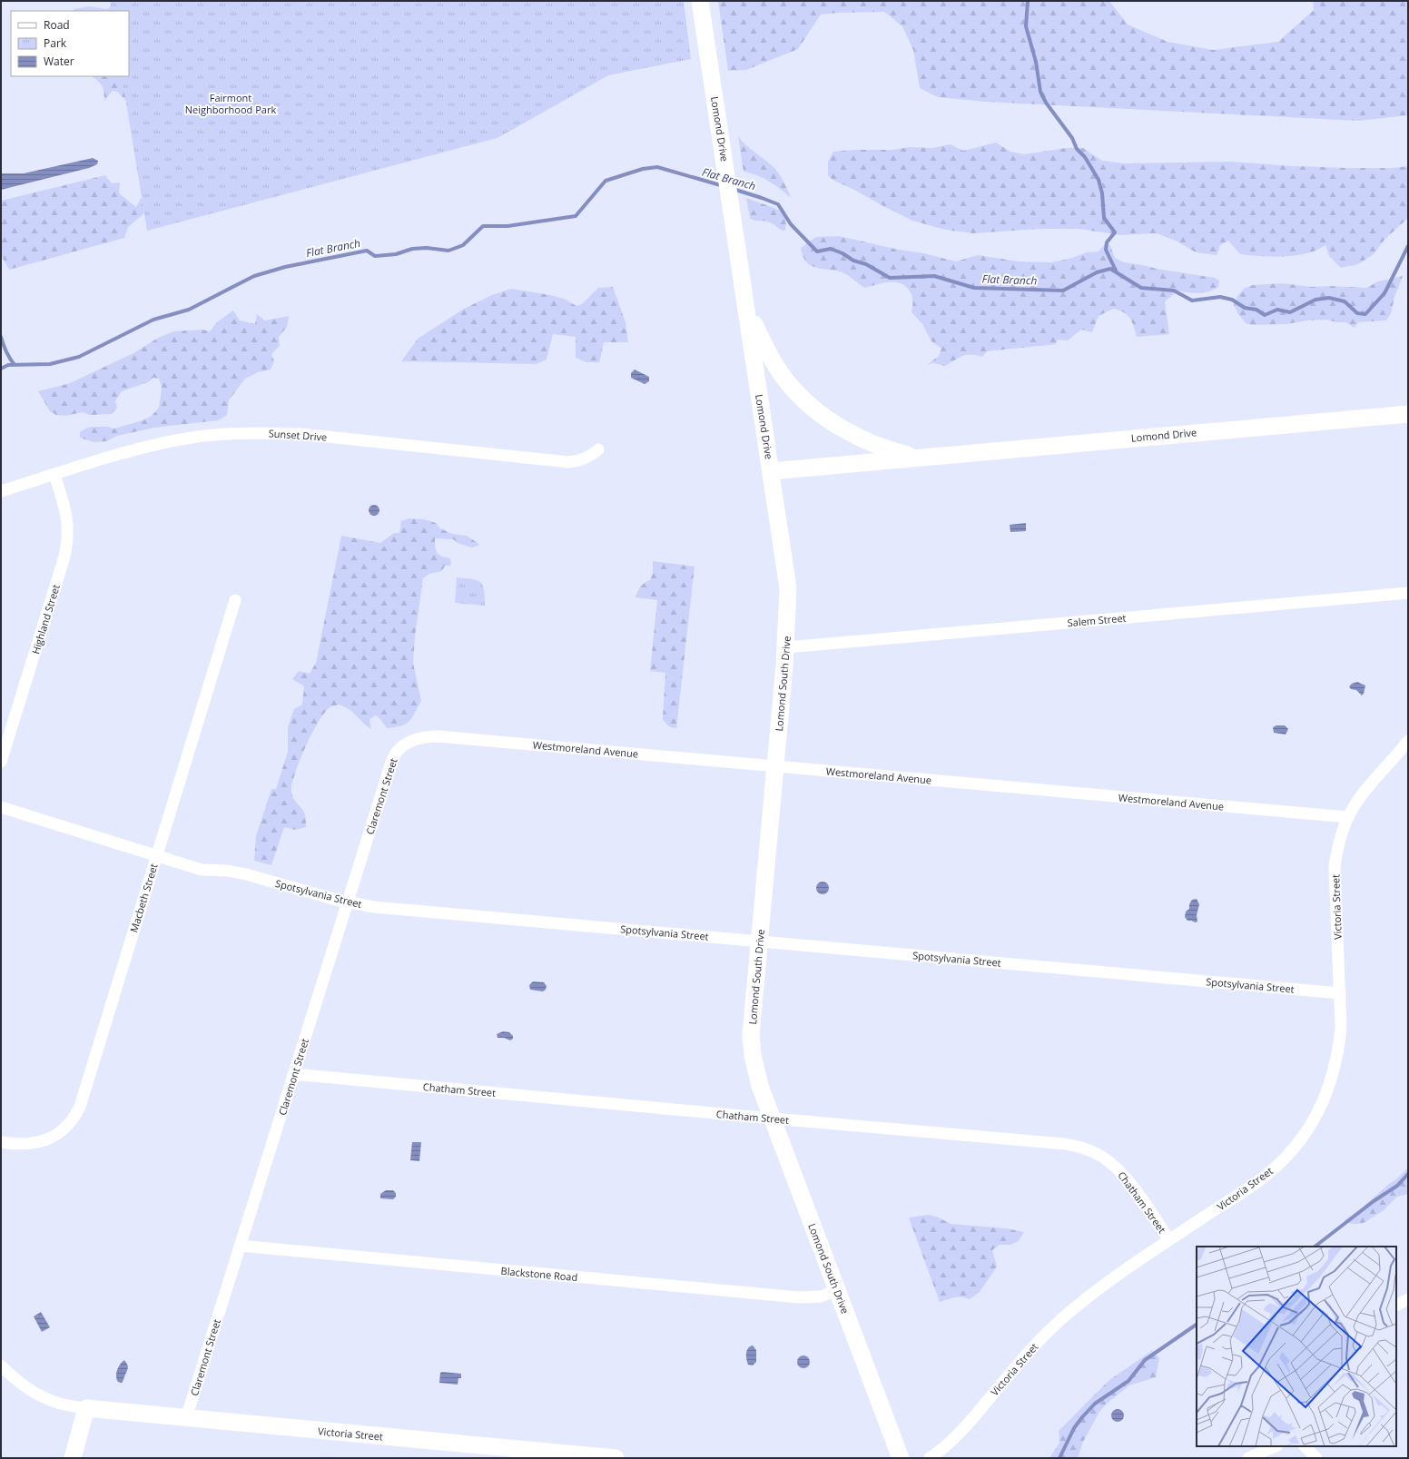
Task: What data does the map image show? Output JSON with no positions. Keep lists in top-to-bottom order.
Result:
{
  "streets": {
    "main road": ["Lomond Drive", "Lomond South Drive", "Victoria Street"],
    "street": [
      "Sunset Drive",
      "Highland Street",
      "Salem Street",
      "Westmoreland Avenue",
      "Claremont Street",
      "Spotsylvania Street",
      "Macbeth Street",
      "Chatham Street",
      "Blackstone Road"
    ]
  },
  "crossings": [
    ["Lomond Drive", "Lomond South Drive"],
    ["Sunset Drive", "Highland Street"],
    ["Salem Street", "Lomond South Drive"],
    ["Lomond South Drive", "Westmoreland Avenue"],
    ["Lomond South Drive", "Spotsylvania Street"],
    ["Lomond South Drive", "Chatham Street"],
    ["Lomond South Drive", "Blackstone Road"],
    ["Westmoreland Avenue", "Claremont Street"],
    ["Westmoreland Avenue", "Victoria Street"],
    ["Claremont Street", "Spotsylvania Street"],
    ["Claremont Street", "Victoria Street"],
    ["Claremont Street", "Chatham Street"],
    ["Claremont Street", "Blackstone Road"],
    ["Spotsylvania Street", "Macbeth Street"],
    ["Spotsylvania Street", "Victoria Street"],
    ["Victoria Street", "Chatham Street"]
  ],
  "water": ["Flat Branch"],
  "parks": ["Fairmont Neighborhood Park"],
  "legend": ["Road", "Park", "Water"]
}
